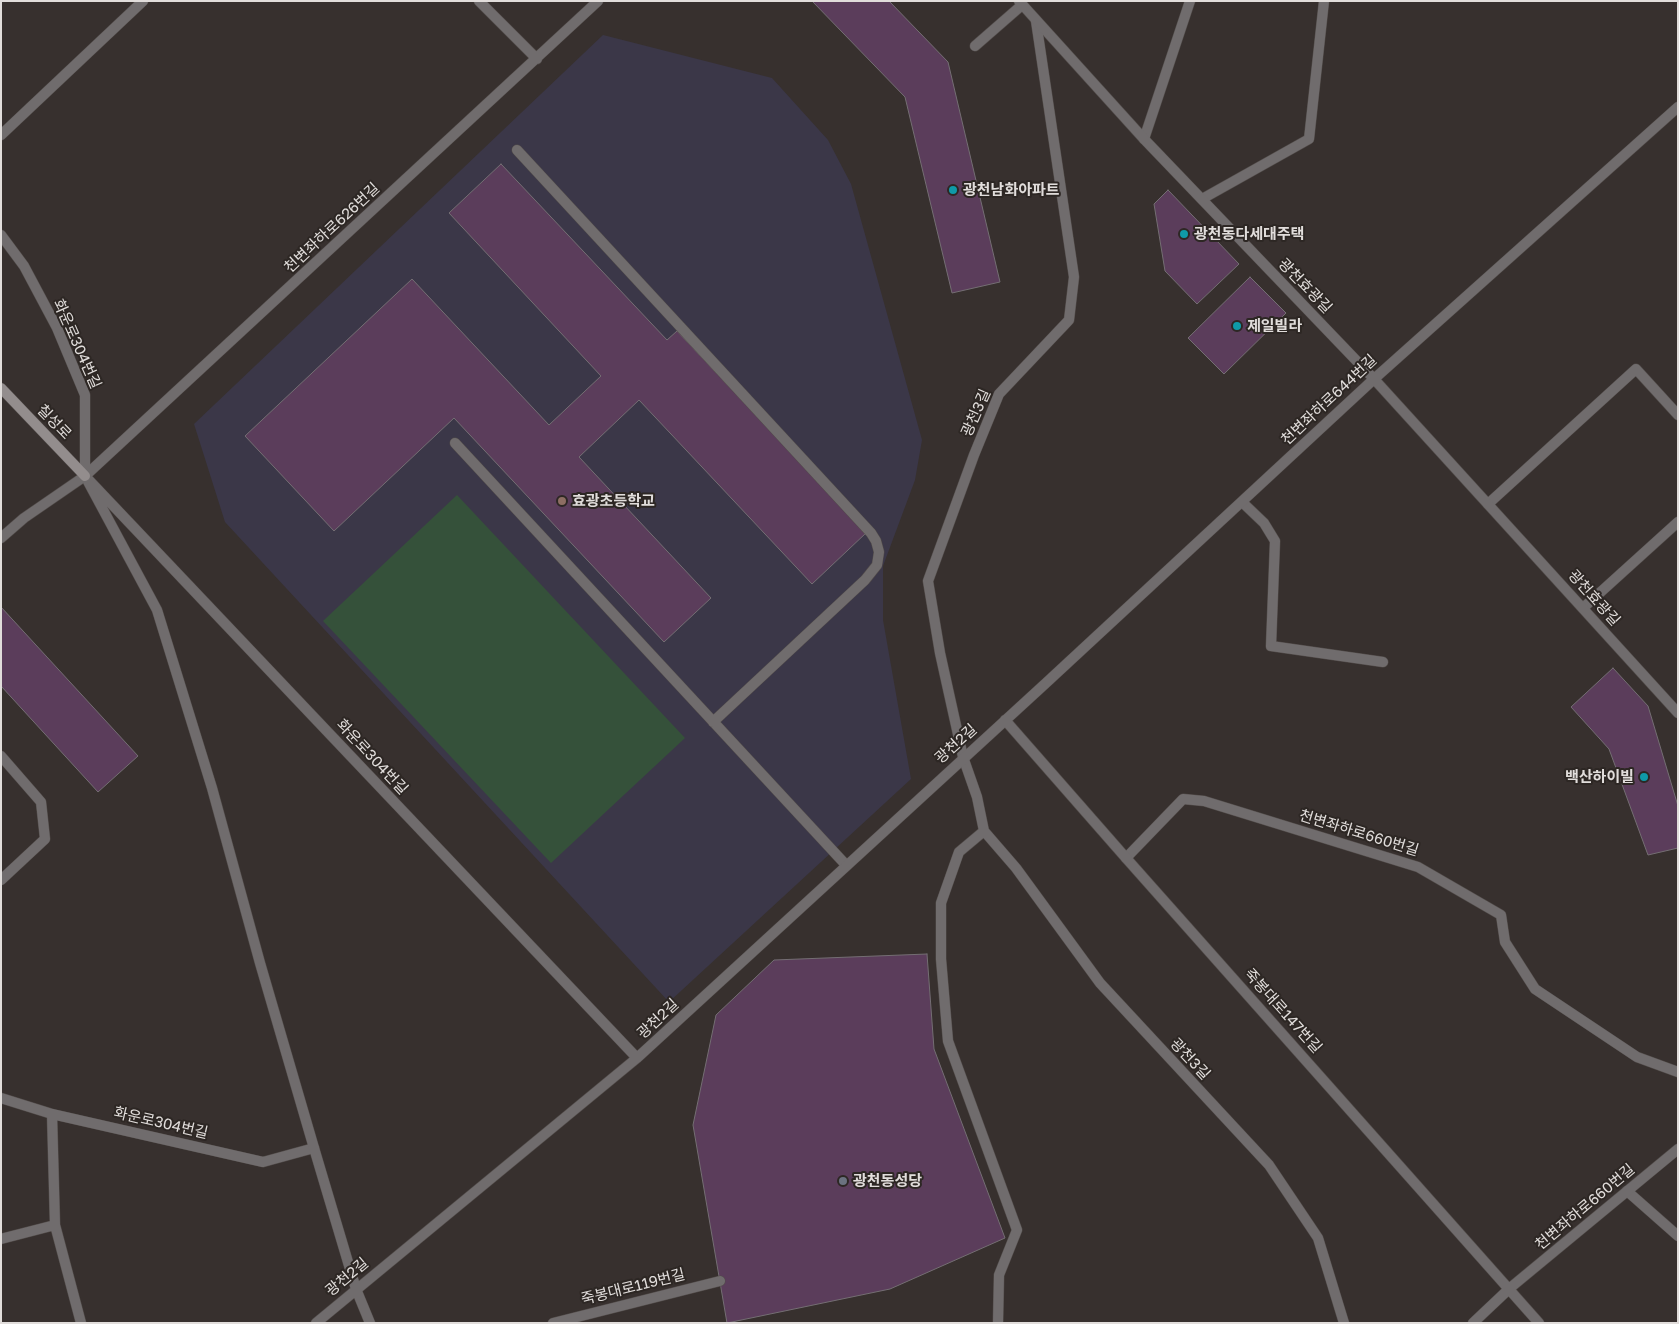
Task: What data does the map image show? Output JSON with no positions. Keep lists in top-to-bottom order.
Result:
{
  "streets": {
    "street": [
      "천변좌하로626번길",
      "광천효광길",
      "화운로304번길",
      "천변좌하로644번길",
      "광천3길",
      "칠성로",
      "광천2길",
      "천변좌하로660번길",
      "죽봉대로147번길",
      "죽봉대로119번길"
    ]
  },
  "crossings": [
    ["천변좌하로626번길", "화운로304번길"],
    ["천변좌하로626번길", "칠성로"],
    ["광천효광길", "천변좌하로644번길"],
    ["광천효광길", "광천3길"],
    ["화운로304번길", "칠성로"],
    ["화운로304번길", "광천2길"],
    ["천변좌하로644번길", "광천2길"],
    ["천변좌하로644번길", "죽봉대로147번길"],
    ["광천3길", "광천2길"],
    ["광천2길", "죽봉대로147번길"],
    ["천변좌하로660번길", "죽봉대로147번길"]
  ],
  "places": [
    "광천남화아파트",
    "광천동다세대주택",
    "제일빌라",
    "효광초등학교",
    "백산하이빌",
    "광천동성당"
  ]
}
